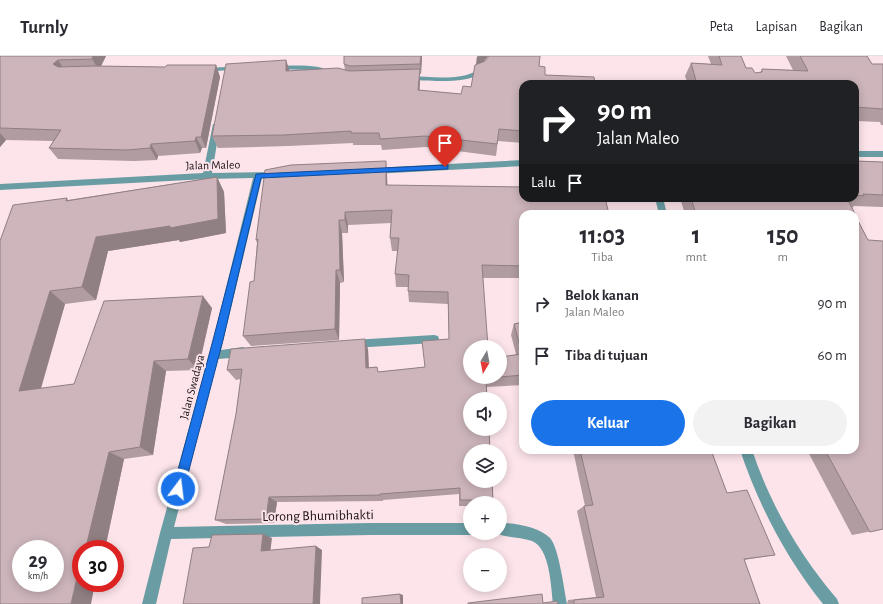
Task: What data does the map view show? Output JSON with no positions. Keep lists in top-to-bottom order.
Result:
{
  "streets": {
    "street": ["Jalan Maleo", "Jalan Swadaya", "Lorong Bhumibhakti"]
  },
  "crossings": [
    ["Jalan Maleo", "Jalan Swadaya"],
    ["Jalan Swadaya", "Lorong Bhumibhakti"]
  ],
  "north": "bottom",
  "page": {
    "header": "Turnly",
    "nav": ["Peta", "Lapisan", "Bagikan"],
    "turn": ["90 m", "Jalan Maleo"],
    "then": "Lalu",
    "eta": [
      "11:03",
      "Tiba",
      "1",
      "mnt",
      "150",
      "m"
    ],
    "list": [
      {
        "name": "Belok kanan",
        "note": "Jalan Maleo",
        "value": "90 m"
      },
      {
        "name": "Tiba di tujuan",
        "value": "60 m"
      }
    ],
    "map_buttons": ["+", "−"],
    "buttons": ["Keluar", "Bagikan"],
    "speed": "29 km/h",
    "limit": "30"
  }
}
